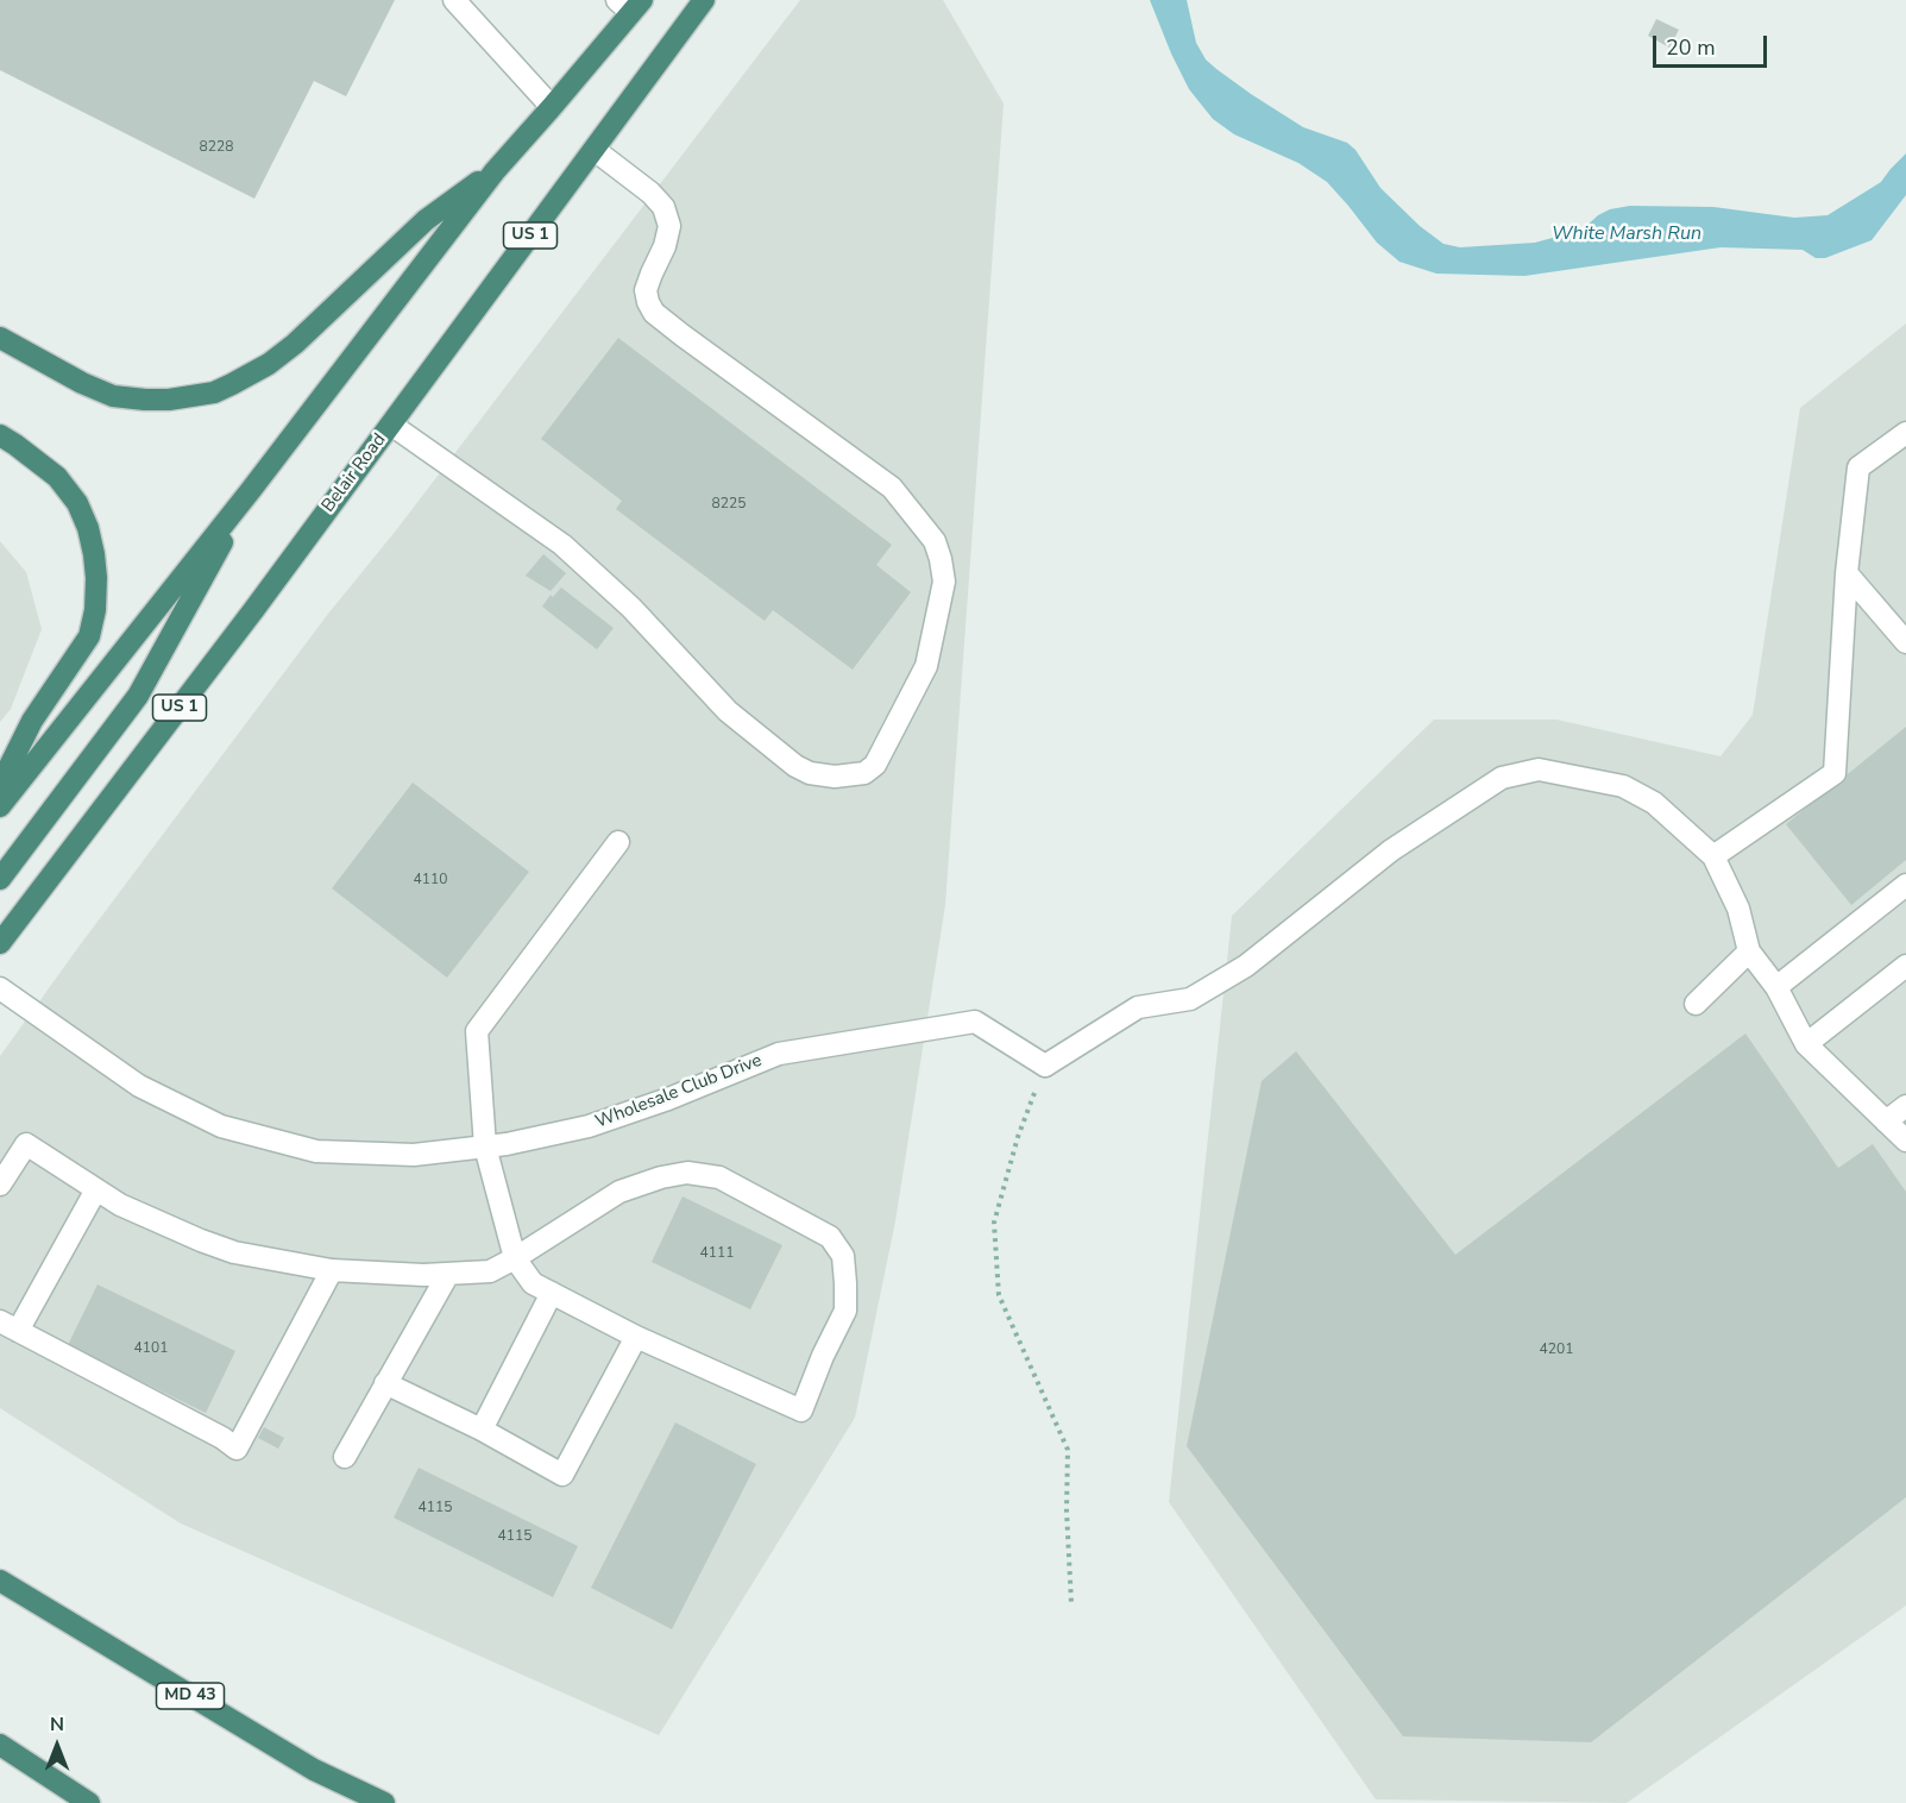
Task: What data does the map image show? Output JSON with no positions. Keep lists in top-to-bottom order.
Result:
{
  "streets": {
    "highway": ["US 1", "Belair Road", "MD 43"],
    "street": ["Wholesale Club Drive"]
  },
  "water": ["White Marsh Run"],
  "house_numbers": [
    "8228",
    "8225",
    "4110",
    "4111",
    "4101",
    "4201",
    "4115",
    "4115"
  ],
  "scale_bar": "20 m",
  "north": "top"
}
